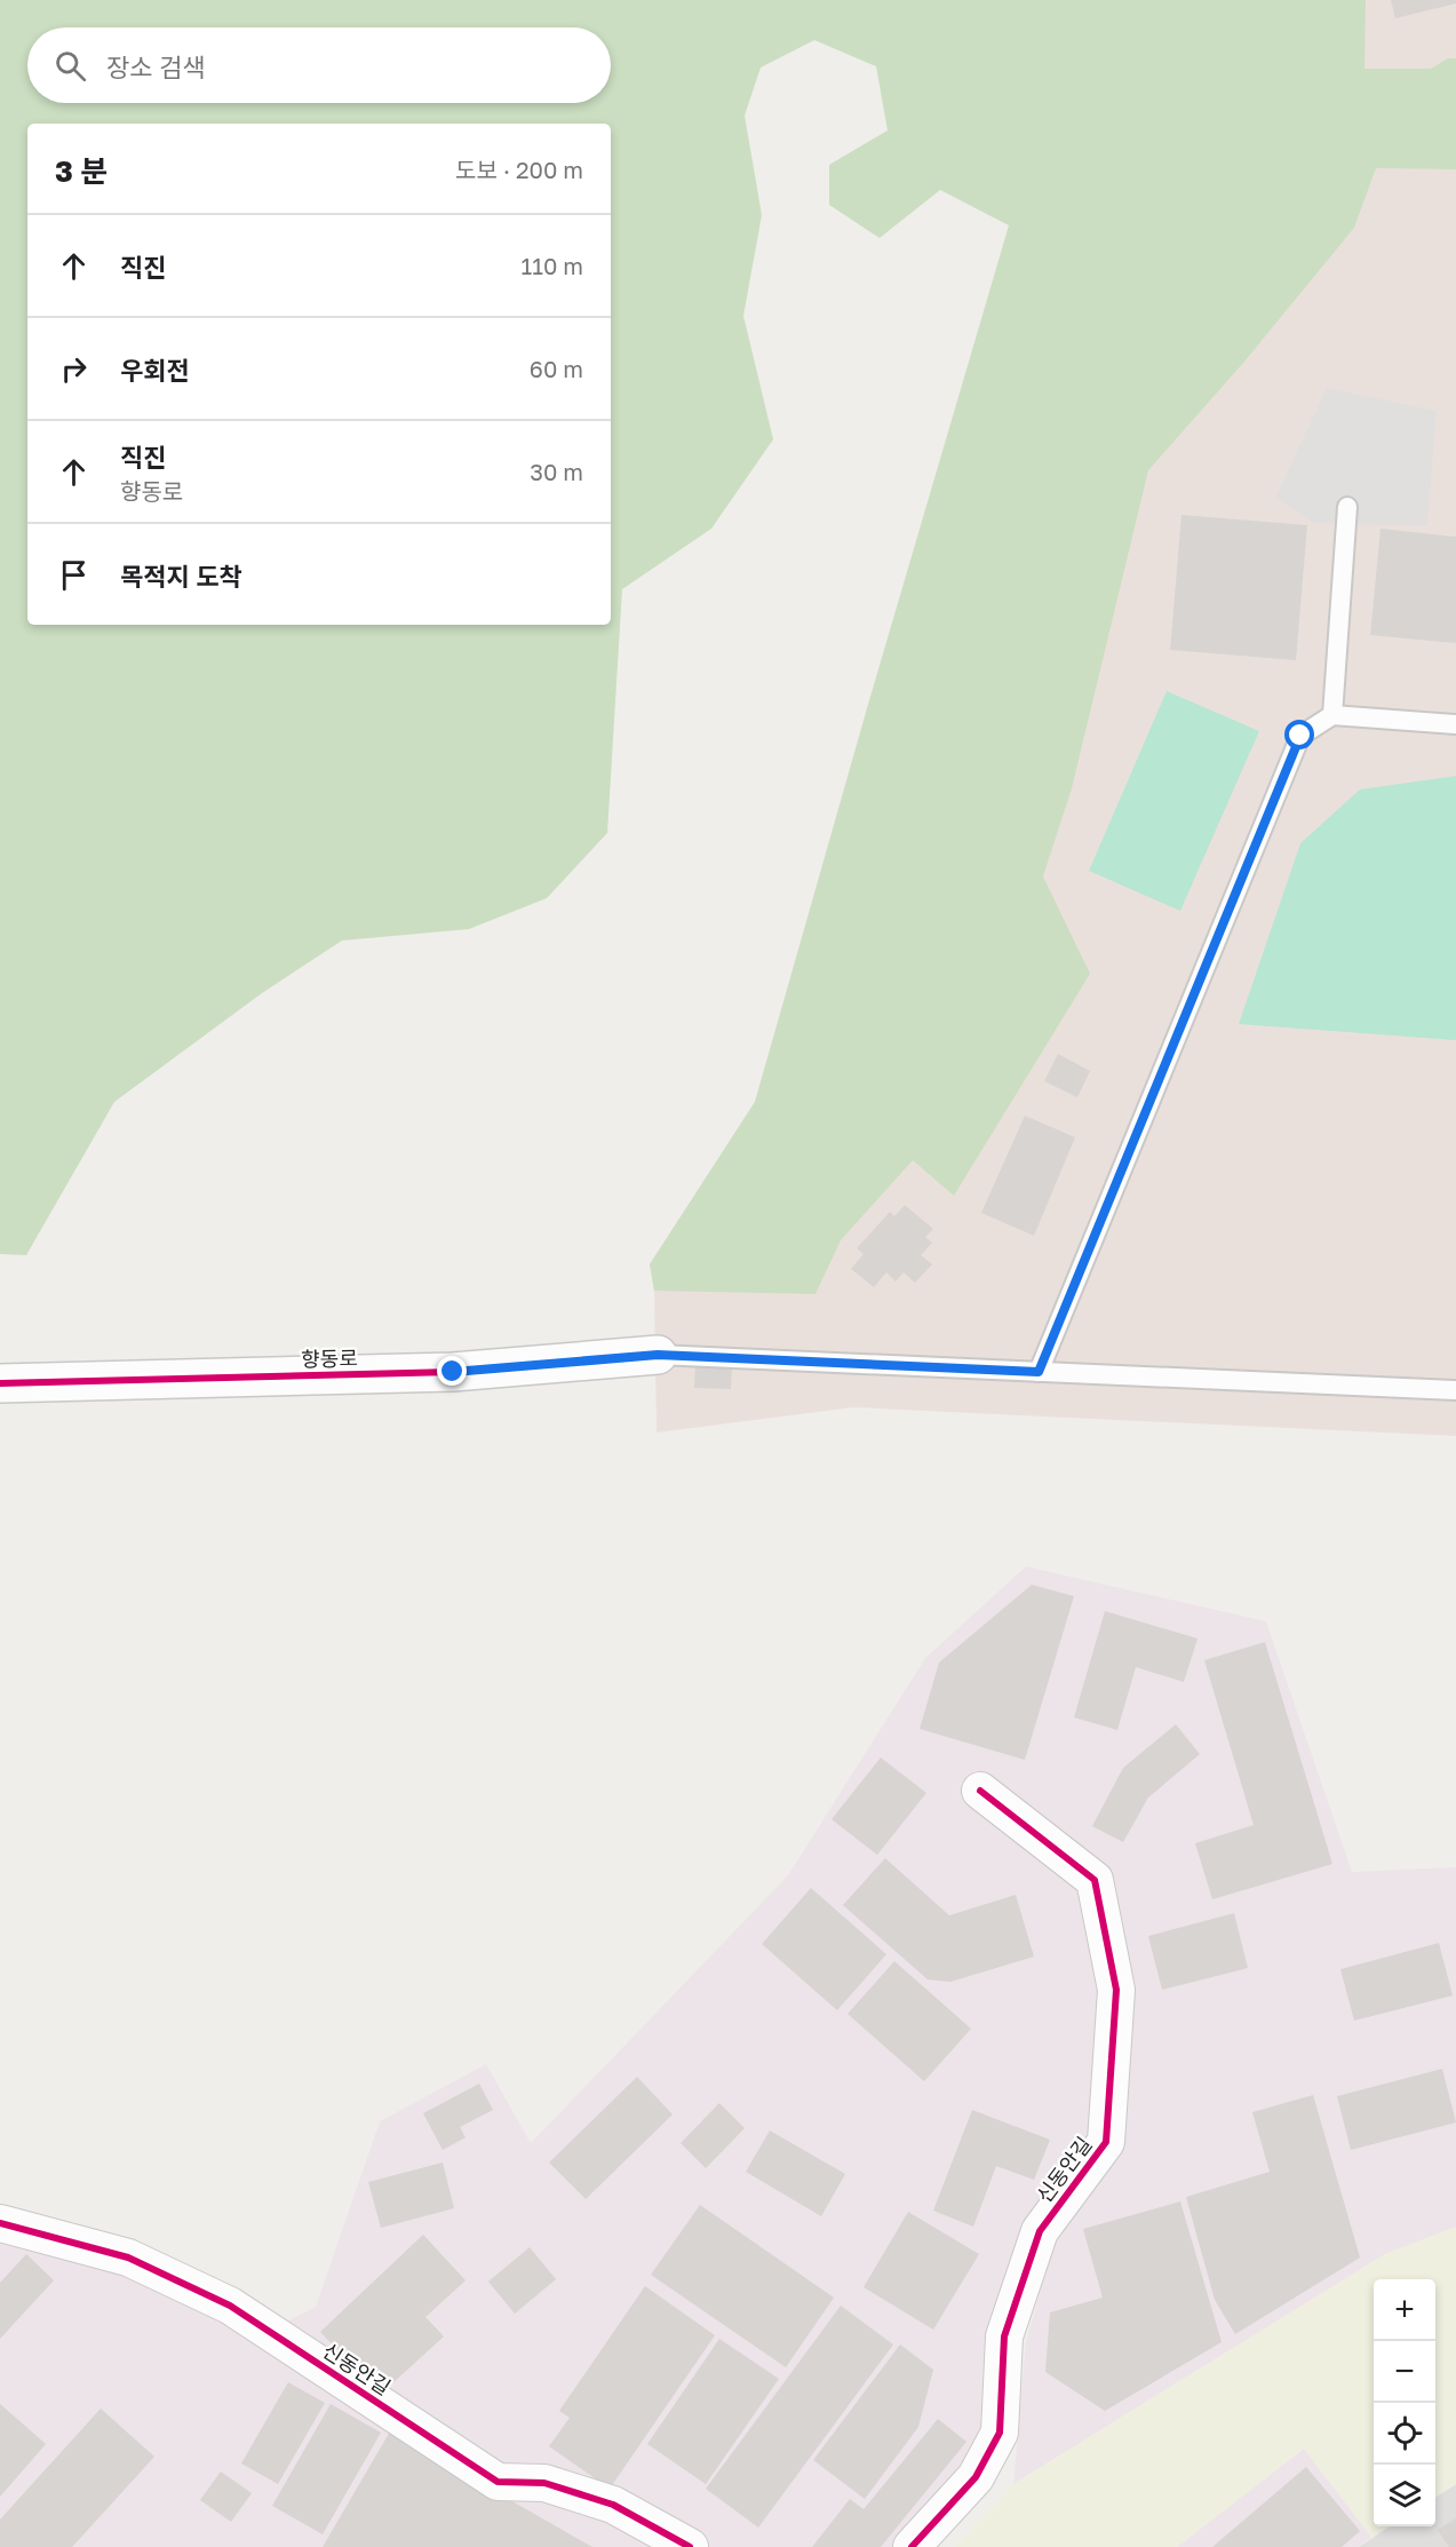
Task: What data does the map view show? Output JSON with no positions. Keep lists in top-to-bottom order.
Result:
{
  "streets": {
    "street": ["향동로", "신동안길"]
  },
  "page": {
    "search": "장소 검색",
    "heading": ["3 분", "도보 · 200 m"],
    "list": [
      ["직진", "110 m"],
      ["우회전", "60 m"],
      ["직진", "향동로", "30 m"],
      "목적지 도착"
    ],
    "map_buttons": ["+", "−"]
  }
}
